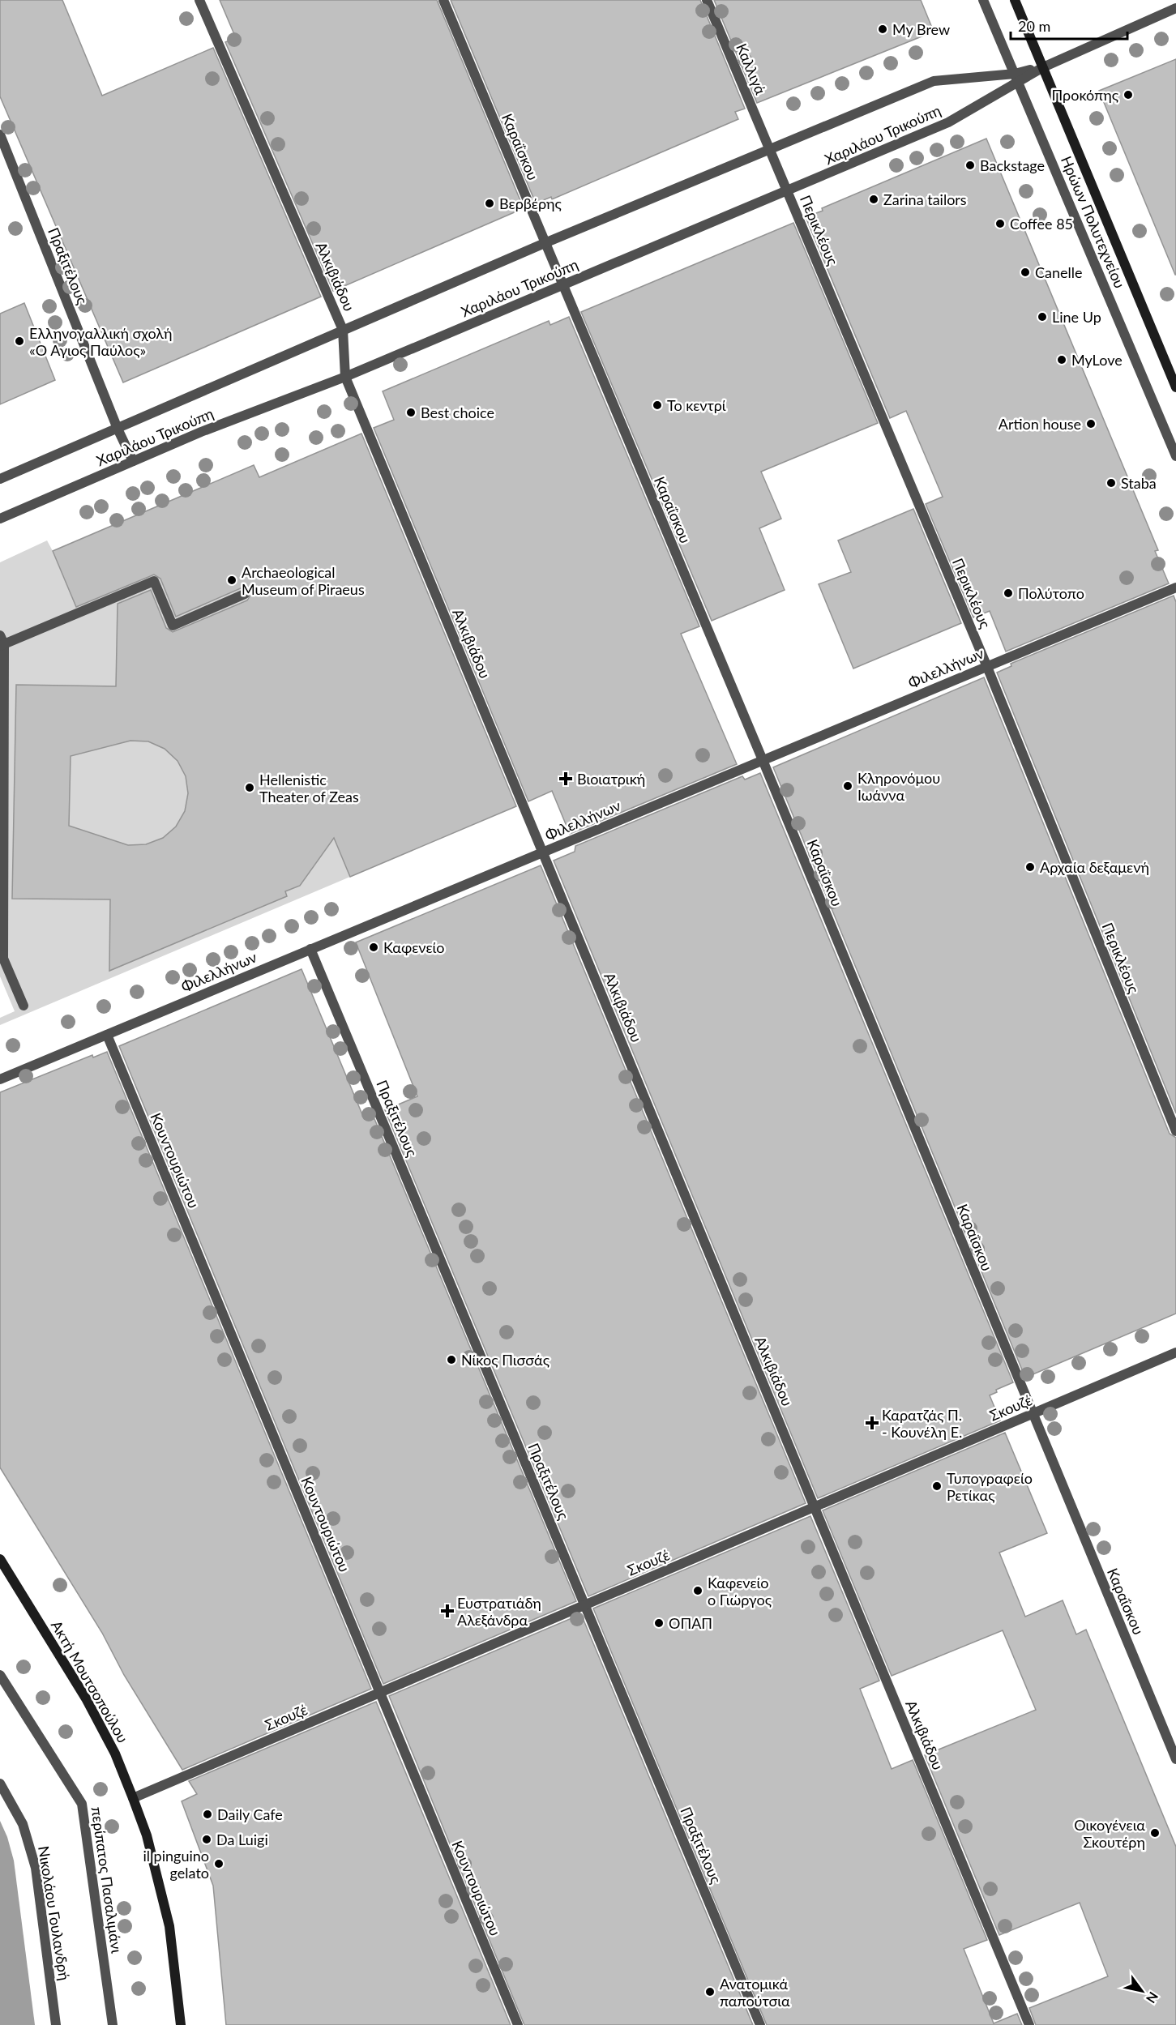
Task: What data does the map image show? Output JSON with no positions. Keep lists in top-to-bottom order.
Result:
{
  "streets": {
    "main road": ["Ηρώων Πολυτεχνείου", "Ακτή Μουτσοπούλου"],
    "street": [
      "Καλλιγά",
      "Χαριλάου Τρικούπη",
      "Καραΐσκου",
      "Περικλέους",
      "Πραξιτέλους",
      "Αλκιβιάδου",
      "Φιλελλήνων",
      "Κουντουριώτου",
      "Σκουζέ",
      "περίπατος Πασαλιμάνι",
      "Νικολάου Γουλανδρή"
    ]
  },
  "crossings": [
    ["Καλλιγά", "Χαριλάου Τρικούπη"],
    ["Καλλιγά", "Περικλέους"],
    ["Χαριλάου Τρικούπη", "Καραΐσκου"],
    ["Χαριλάου Τρικούπη", "Ηρώων Πολυτεχνείου"],
    ["Χαριλάου Τρικούπη", "Περικλέους"],
    ["Χαριλάου Τρικούπη", "Πραξιτέλους"],
    ["Χαριλάου Τρικούπη", "Αλκιβιάδου"],
    ["Καραΐσκου", "Φιλελλήνων"],
    ["Καραΐσκου", "Σκουζέ"],
    ["Περικλέους", "Φιλελλήνων"],
    ["Πραξιτέλους", "Φιλελλήνων"],
    ["Πραξιτέλους", "Σκουζέ"],
    ["Αλκιβιάδου", "Φιλελλήνων"],
    ["Αλκιβιάδου", "Σκουζέ"],
    ["Φιλελλήνων", "Κουντουριώτου"],
    ["Κουντουριώτου", "Σκουζέ"],
    ["Σκουζέ", "Ακτή Μουτσοπούλου"]
  ],
  "places": {
    "other": [
      "My Brew",
      "Προκόπης",
      "Backstage",
      "Zarina tailors",
      "Βερβέρης",
      "Coffee 85",
      "Canelle",
      "Line Up",
      "Ελληνογαλλική σχολή «Ο Άγιος Παύλος»",
      "MyLove",
      "Το κεντρί",
      "Best choice",
      "Artion house",
      "Staba",
      "Archaeological Museum of Piraeus",
      "Πολύτοπο",
      "Κληρονόμου Ιωάννα",
      "Hellenistic Theater of Zeas",
      "Αρχαία δεξαμενή",
      "Καφενείο",
      "Νίκος Πισσάς",
      "Τυπογραφείο Ρετίκας",
      "Καφενείο ο Γιώργος",
      "ΟΠΑΠ",
      "Daily Cafe",
      "Οικογένεια Σκουτέρη",
      "Da Luigi",
      "il pinguino gelato",
      "Ανατομικά παπούτσια"
    ],
    "health": ["Βιοιατρική", "Καρατζάς Π. - Κουνέλη Ε.", "Ευστρατιάδη Αλεξάνδρα"]
  },
  "scale_bar": "20 m",
  "north": "bottom right"
}
